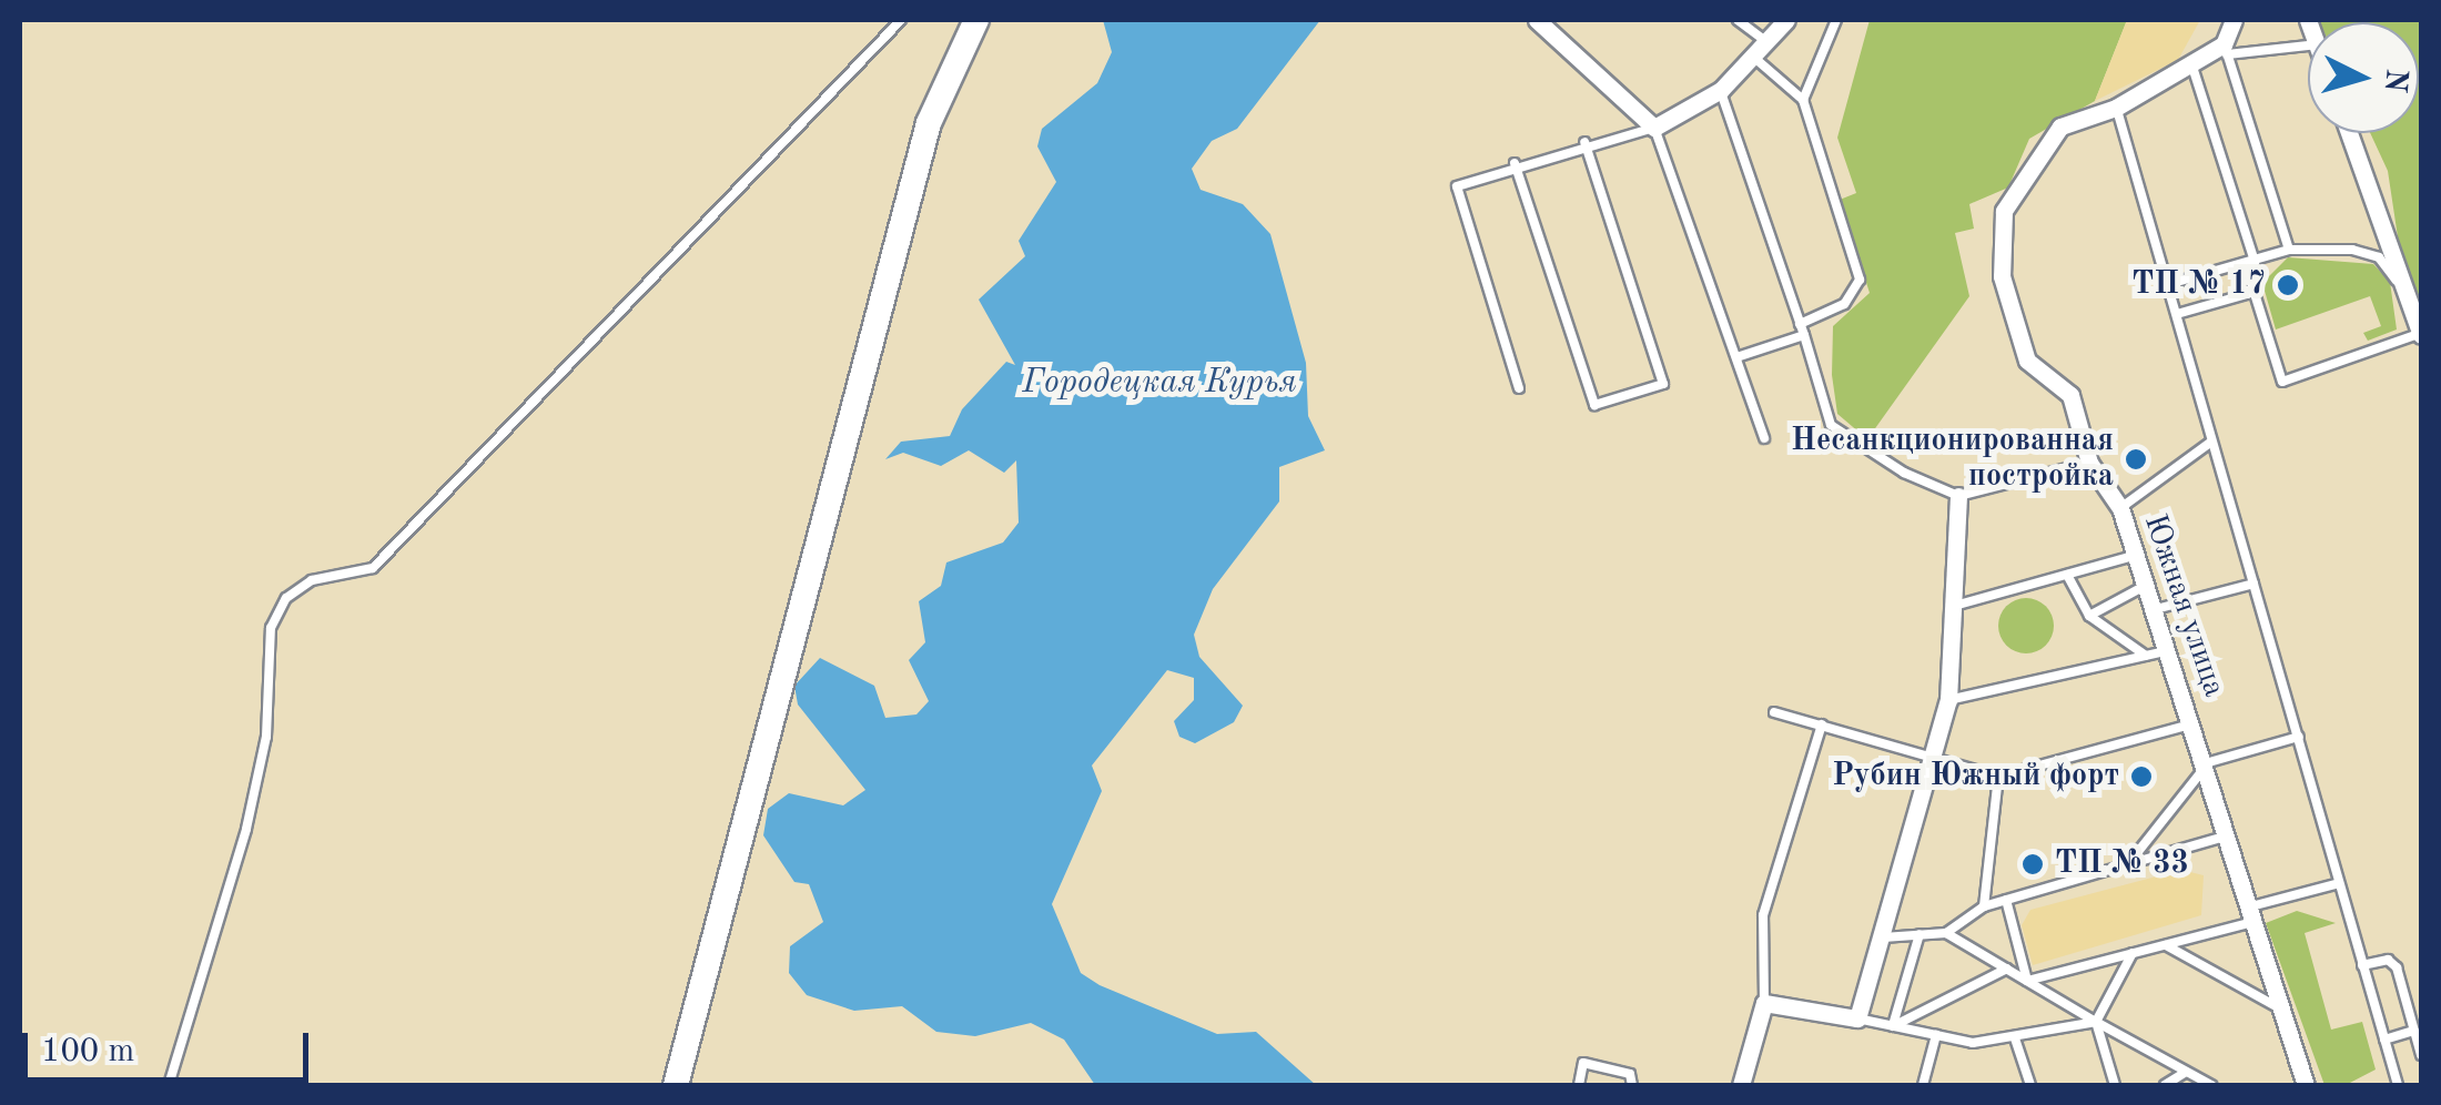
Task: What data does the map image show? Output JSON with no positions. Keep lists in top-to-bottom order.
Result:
{
  "streets": {
    "street": ["Южная улица"]
  },
  "water": ["Городецкая Курья"],
  "places": [
    "ТП № 17",
    "Несанкционированная постройка",
    "Рубин Южный форт",
    "ТП № 33"
  ],
  "scale_bar": "100 m",
  "north": "right"
}
